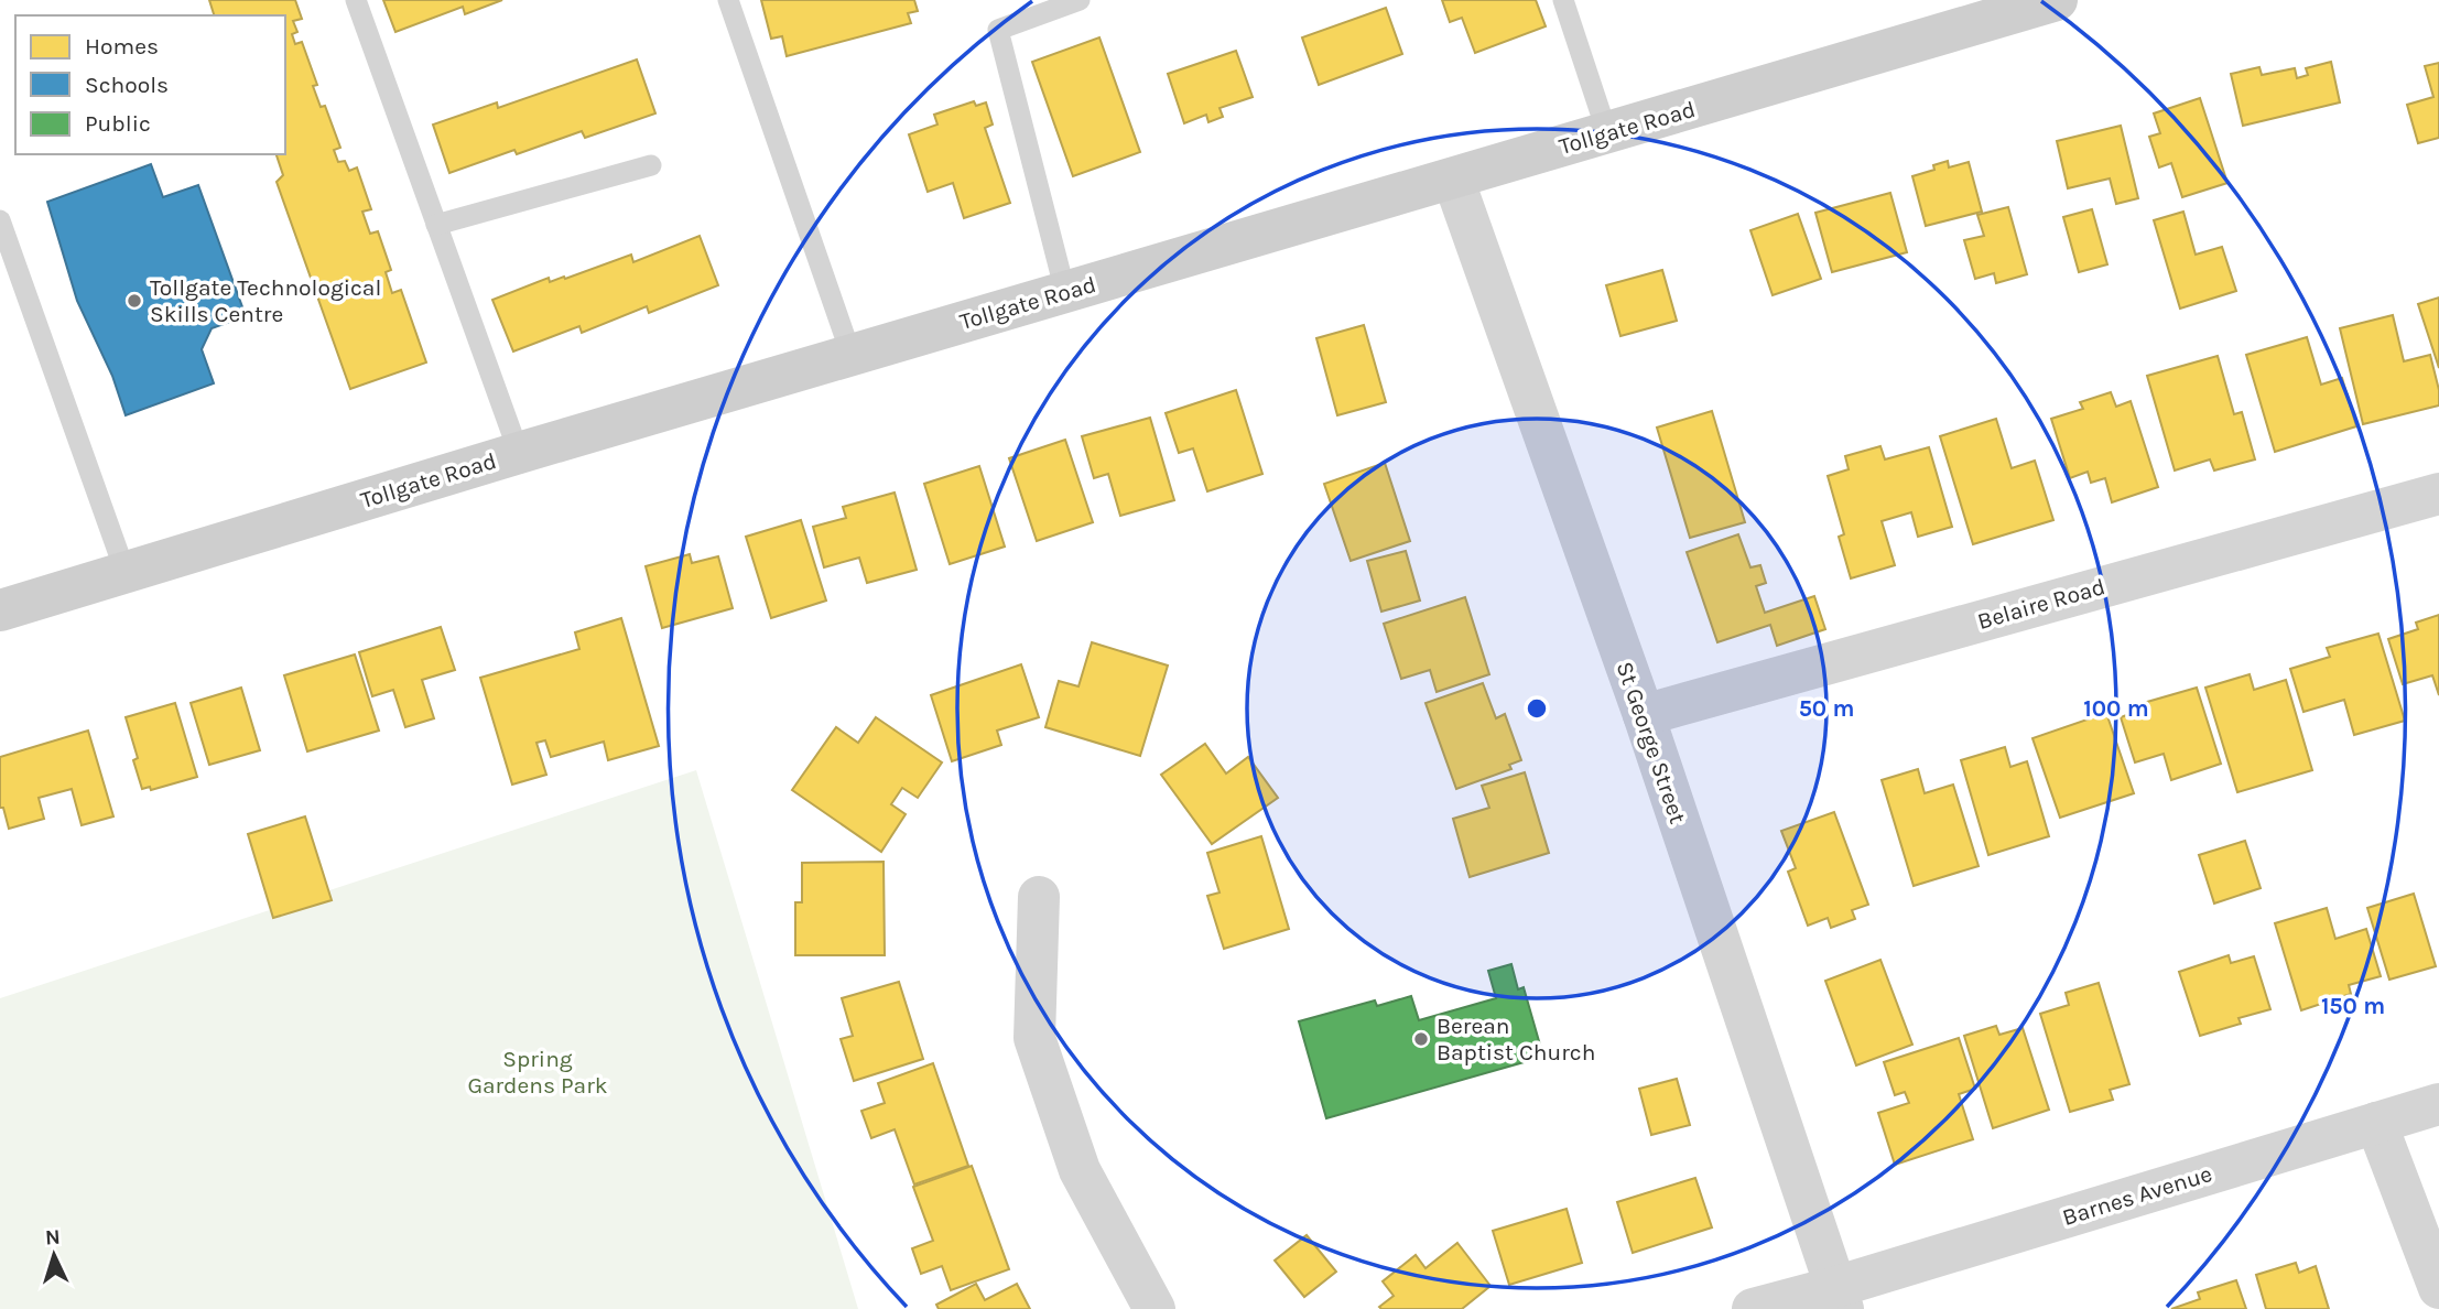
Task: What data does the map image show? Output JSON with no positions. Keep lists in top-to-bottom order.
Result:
{
  "streets": {
    "main road": ["Tollgate Road"],
    "street": ["Belaire Road", "St George Street", "Barnes Avenue"]
  },
  "crossings": [
    ["Tollgate Road", "St George Street"],
    ["Belaire Road", "St George Street"],
    ["St George Street", "Barnes Avenue"]
  ],
  "parks": ["Spring Gardens Park"],
  "places": ["Tollgate Technological Skills Centre", "Berean Baptist Church"],
  "legend": ["Homes", "Schools", "Public"],
  "north": "top",
  "rings": ["50 m", "100 m", "150 m"]
}
